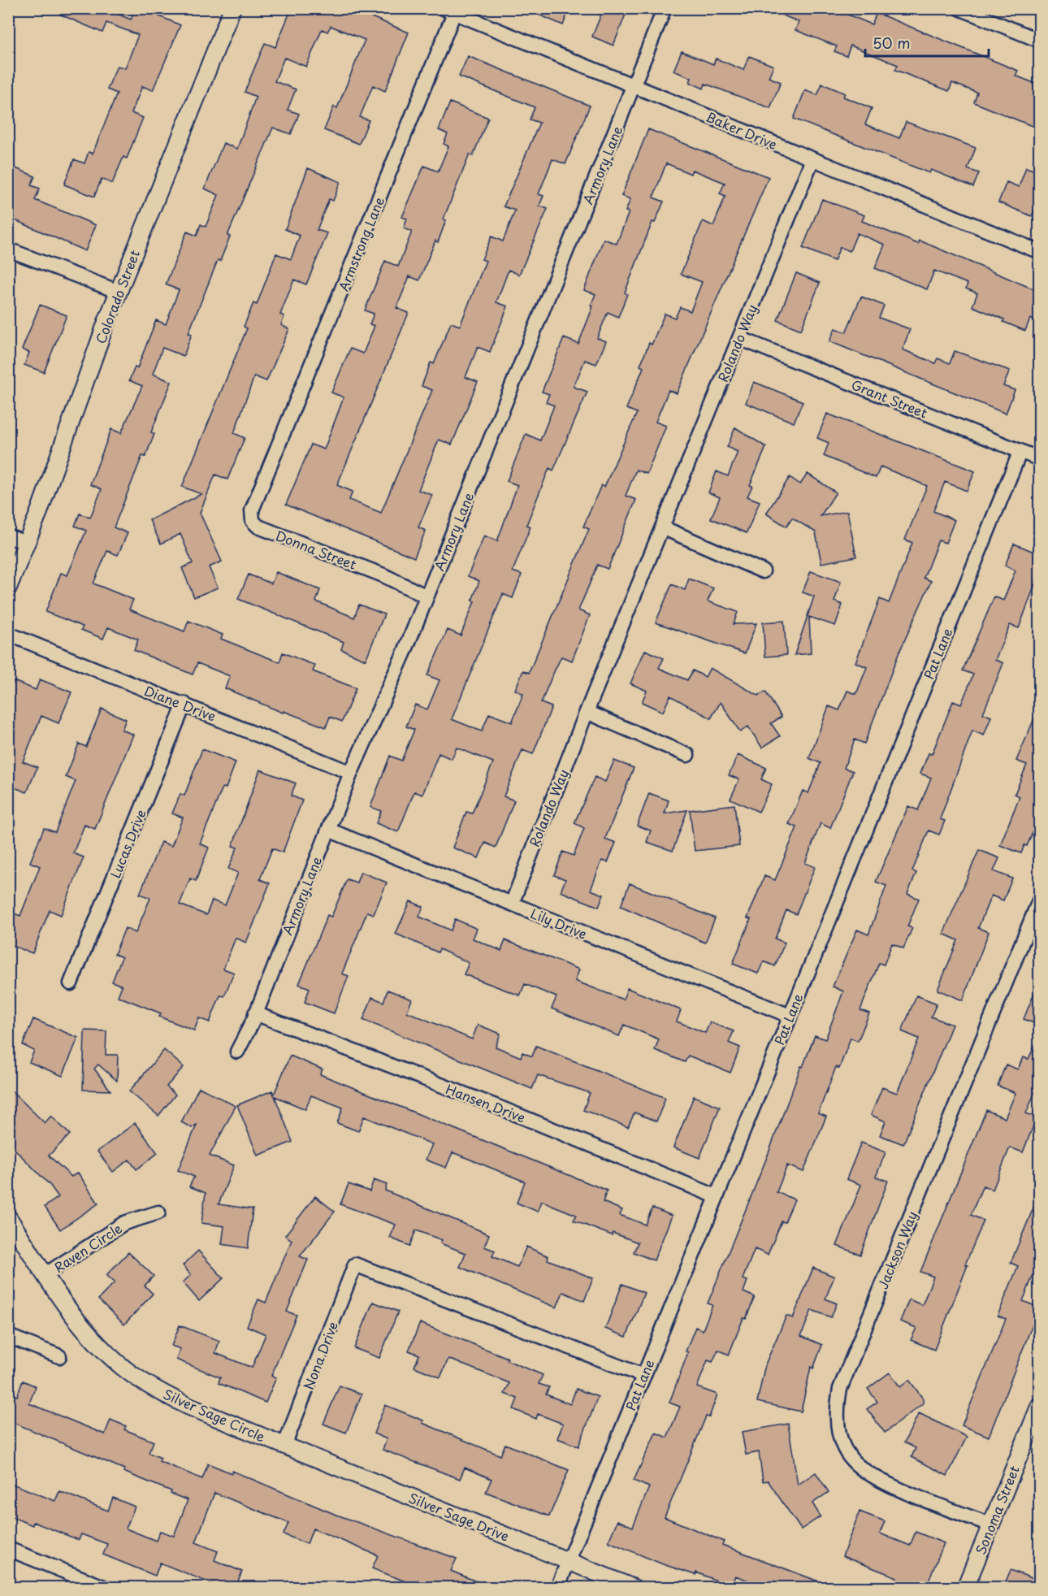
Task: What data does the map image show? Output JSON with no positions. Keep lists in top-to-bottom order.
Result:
{
  "streets": {
    "street": [
      "Baker Drive",
      "Armory Lane",
      "Armstrong Lane",
      "Colorado Street",
      "Rolando Way",
      "Grant Street",
      "Donna Street",
      "Pat Lane",
      "Diane Drive",
      "Lucas Drive",
      "Lily Drive",
      "Hansen Drive",
      "Raven Circle",
      "Jackson Way",
      "Nona Drive",
      "Silver Sage Circle",
      "Sonoma Street",
      "Silver Sage Drive"
    ]
  },
  "crossings": [
    ["Baker Drive", "Armory Lane"],
    ["Baker Drive", "Armstrong Lane"],
    ["Baker Drive", "Rolando Way"],
    ["Armory Lane", "Donna Street"],
    ["Armory Lane", "Diane Drive"],
    ["Armory Lane", "Lily Drive"],
    ["Armory Lane", "Hansen Drive"],
    ["Armstrong Lane", "Donna Street"],
    ["Rolando Way", "Grant Street"],
    ["Rolando Way", "Lily Drive"],
    ["Grant Street", "Pat Lane"],
    ["Pat Lane", "Lily Drive"],
    ["Pat Lane", "Hansen Drive"],
    ["Pat Lane", "Nona Drive"],
    ["Pat Lane", "Silver Sage Drive"],
    ["Diane Drive", "Lucas Drive"],
    ["Raven Circle", "Silver Sage Circle"],
    ["Jackson Way", "Sonoma Street"],
    ["Nona Drive", "Silver Sage Circle"],
    ["Nona Drive", "Silver Sage Drive"],
    ["Silver Sage Circle", "Silver Sage Drive"]
  ],
  "scale_bar": "50 m"
}
